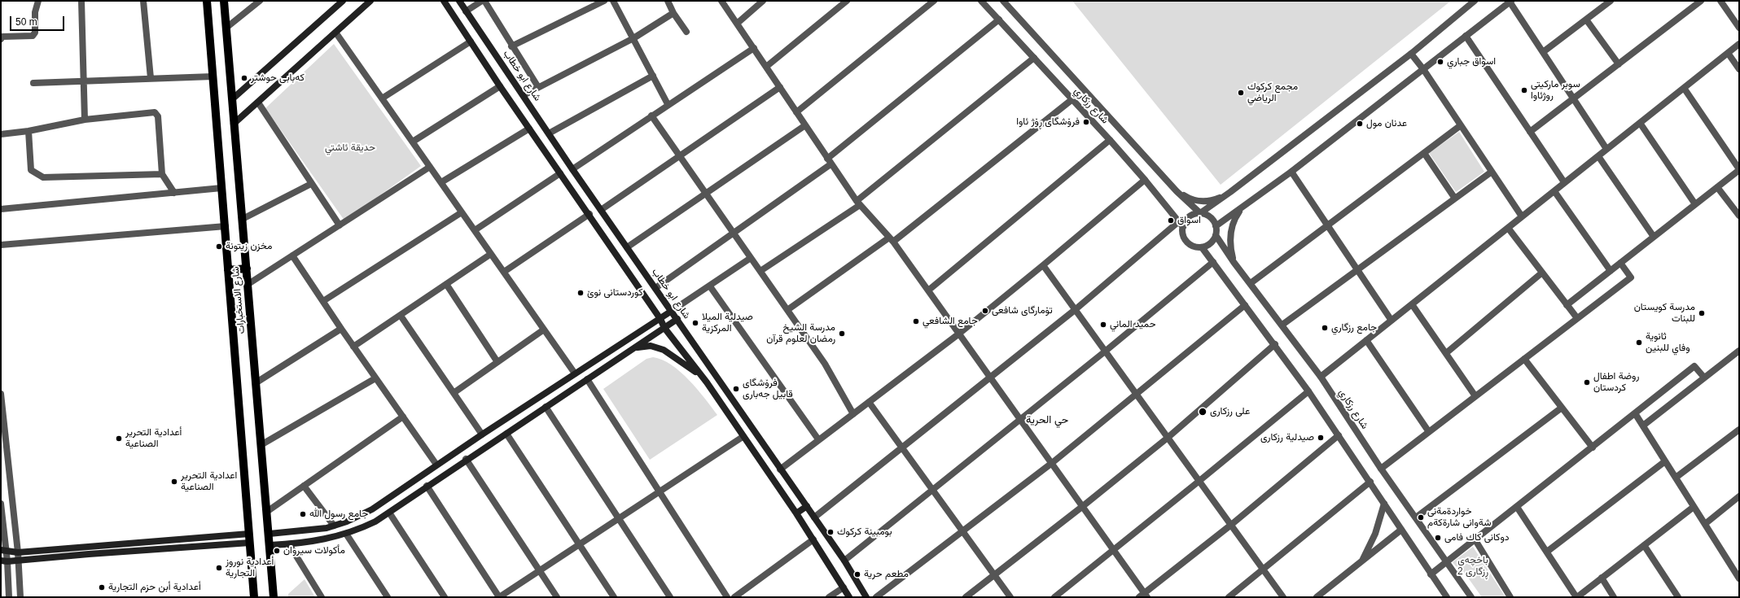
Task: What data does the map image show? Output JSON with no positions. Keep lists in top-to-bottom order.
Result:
{
  "streets": {
    "main road": ["شارع ابو خطاب", "شارع الاستخبارات"],
    "street": ["شارع رزكاري"]
  },
  "districts": ["حي الحرية"],
  "parks": ["حديقة ئاشتي", "باخچەی ڕزگاری 2"],
  "places": [
    "اسواق جباري",
    "کەبابی حوشتر",
    "سوبر ماركيتى روژئاوا",
    "مجمع كركوك الرياضي",
    "فرۆشگای ڕۆژ ئاوا",
    "عدنان مول",
    "اسواق",
    "مخزن زيتونة",
    "کوردستانی نوێ",
    "تۆمارگاى شافعى",
    "مدرسة كويستان للبنات",
    "جامع الشافعي",
    "صيدلية الميلا المركزية",
    "حميد الماني",
    "جامع رزگاري",
    "مدرسة الشيخ رمضان لعلوم قرآن",
    "ثانوية وفاي للبنين",
    "روضة اطفال كردستان",
    "فرۆشگای قابیل جەباری",
    "على رزكارى",
    "صيدلية رزكارى",
    "أعدادية التحرير الصناعية",
    "اعدادية التحرير الصناعية",
    "جامع رسول الله",
    "خواردةمةنى شةوانى شارةكةم",
    "بومبينة كركوك",
    "دوكانى كاك فامى",
    "مأكولات سيروان",
    "أعدادية نوروز التجارية",
    "مطعم حرية",
    "أعدادية أبن حزم التجارية"
  ],
  "scale_bar": "50 m"
}
